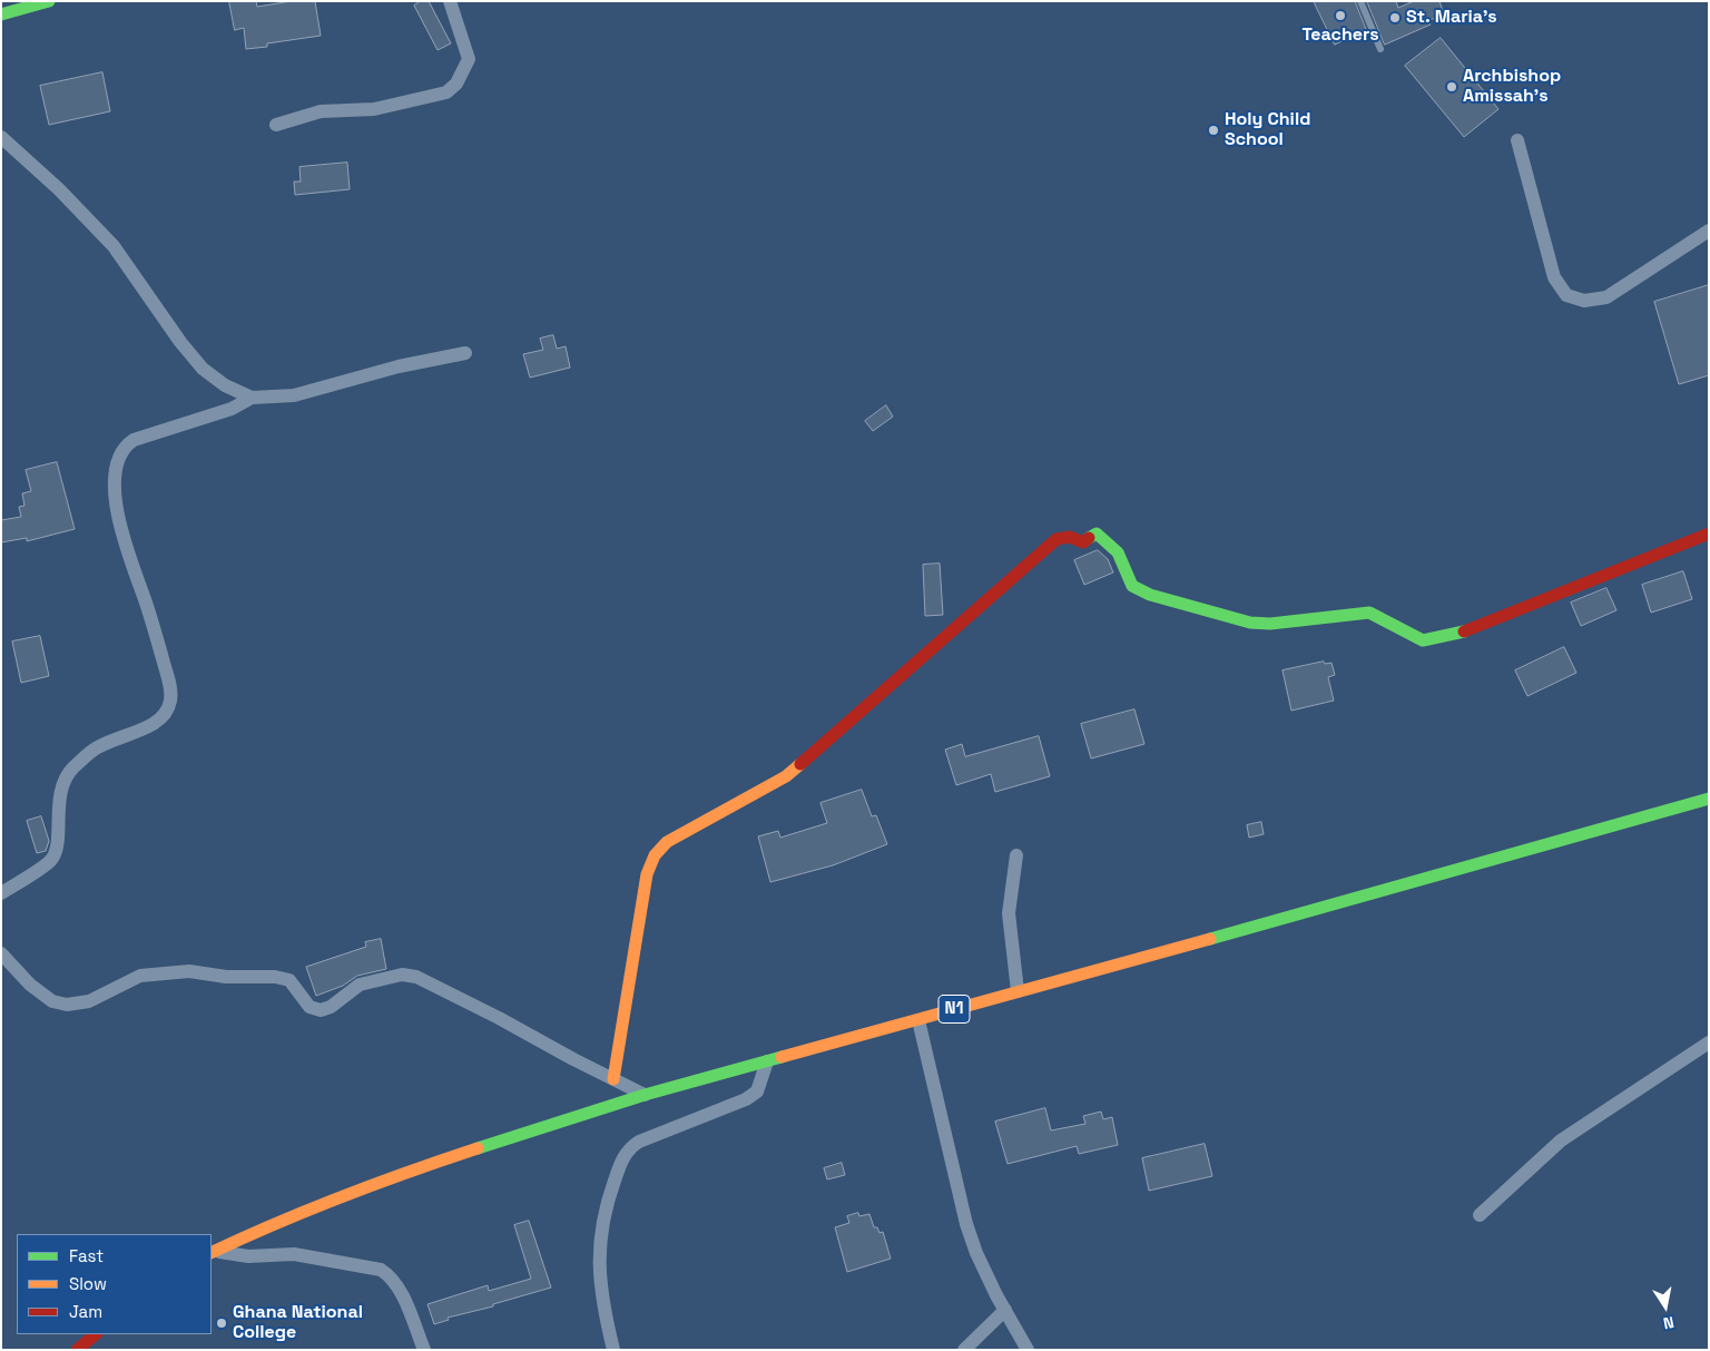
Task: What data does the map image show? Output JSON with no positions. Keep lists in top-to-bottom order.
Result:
{
  "streets": {
    "main road": ["N1"]
  },
  "places": [
    "Teachers",
    "St. Maria's",
    "Archbishop Amissah's",
    "Holy Child School",
    "Ghana National College"
  ],
  "legend": ["Fast", "Slow", "Jam"],
  "north": "bottom"
}
